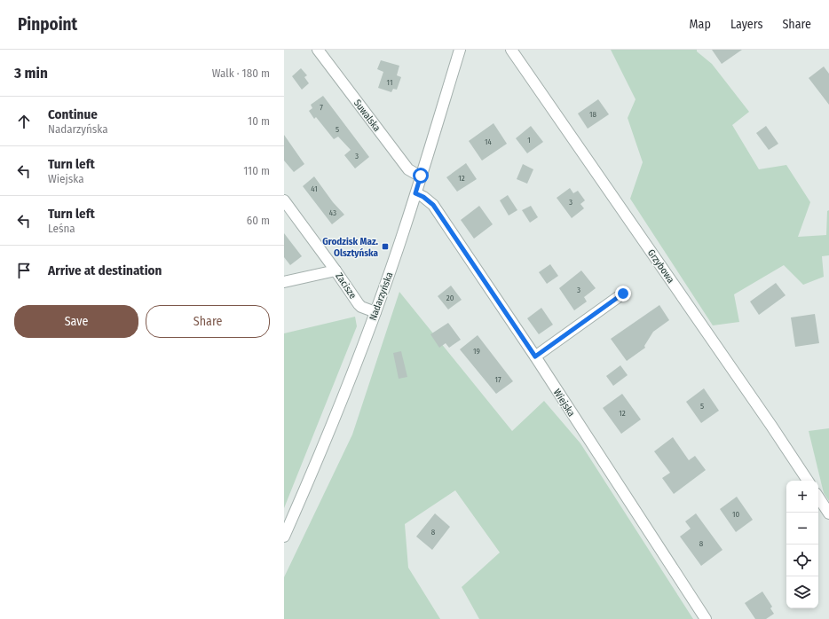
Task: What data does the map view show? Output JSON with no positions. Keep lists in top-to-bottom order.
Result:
{
  "streets": {
    "street": [
      "Suwalska",
      "Grzybowa",
      "Zacisze",
      "Nadarzyńska",
      "Wiejska"
    ]
  },
  "crossings": [
    ["Suwalska", "Nadarzyńska"],
    ["Zacisze", "Nadarzyńska"],
    ["Nadarzyńska", "Wiejska"]
  ],
  "places": {
    "transit": ["Grodzisk Maz. Olsztyńska"]
  },
  "house_numbers": [
    "11",
    "7",
    "18",
    "5",
    "1",
    "14",
    "3",
    "12",
    "41",
    "3",
    "43",
    "3",
    "20",
    "19",
    "17",
    "5",
    "12",
    "10",
    "8",
    "8"
  ],
  "page": {
    "header": "Pinpoint",
    "nav": ["Map", "Layers", "Share"],
    "heading": ["3 min", "Walk · 180 m"],
    "list": [
      ["Continue", "Nadarzyńska", "10 m"],
      ["Turn left", "Wiejska", "110 m"],
      ["Turn left", "Leśna", "60 m"],
      "Arrive at destination"
    ],
    "buttons": ["Save", "Share"],
    "map_buttons": ["+", "−"]
  }
}
